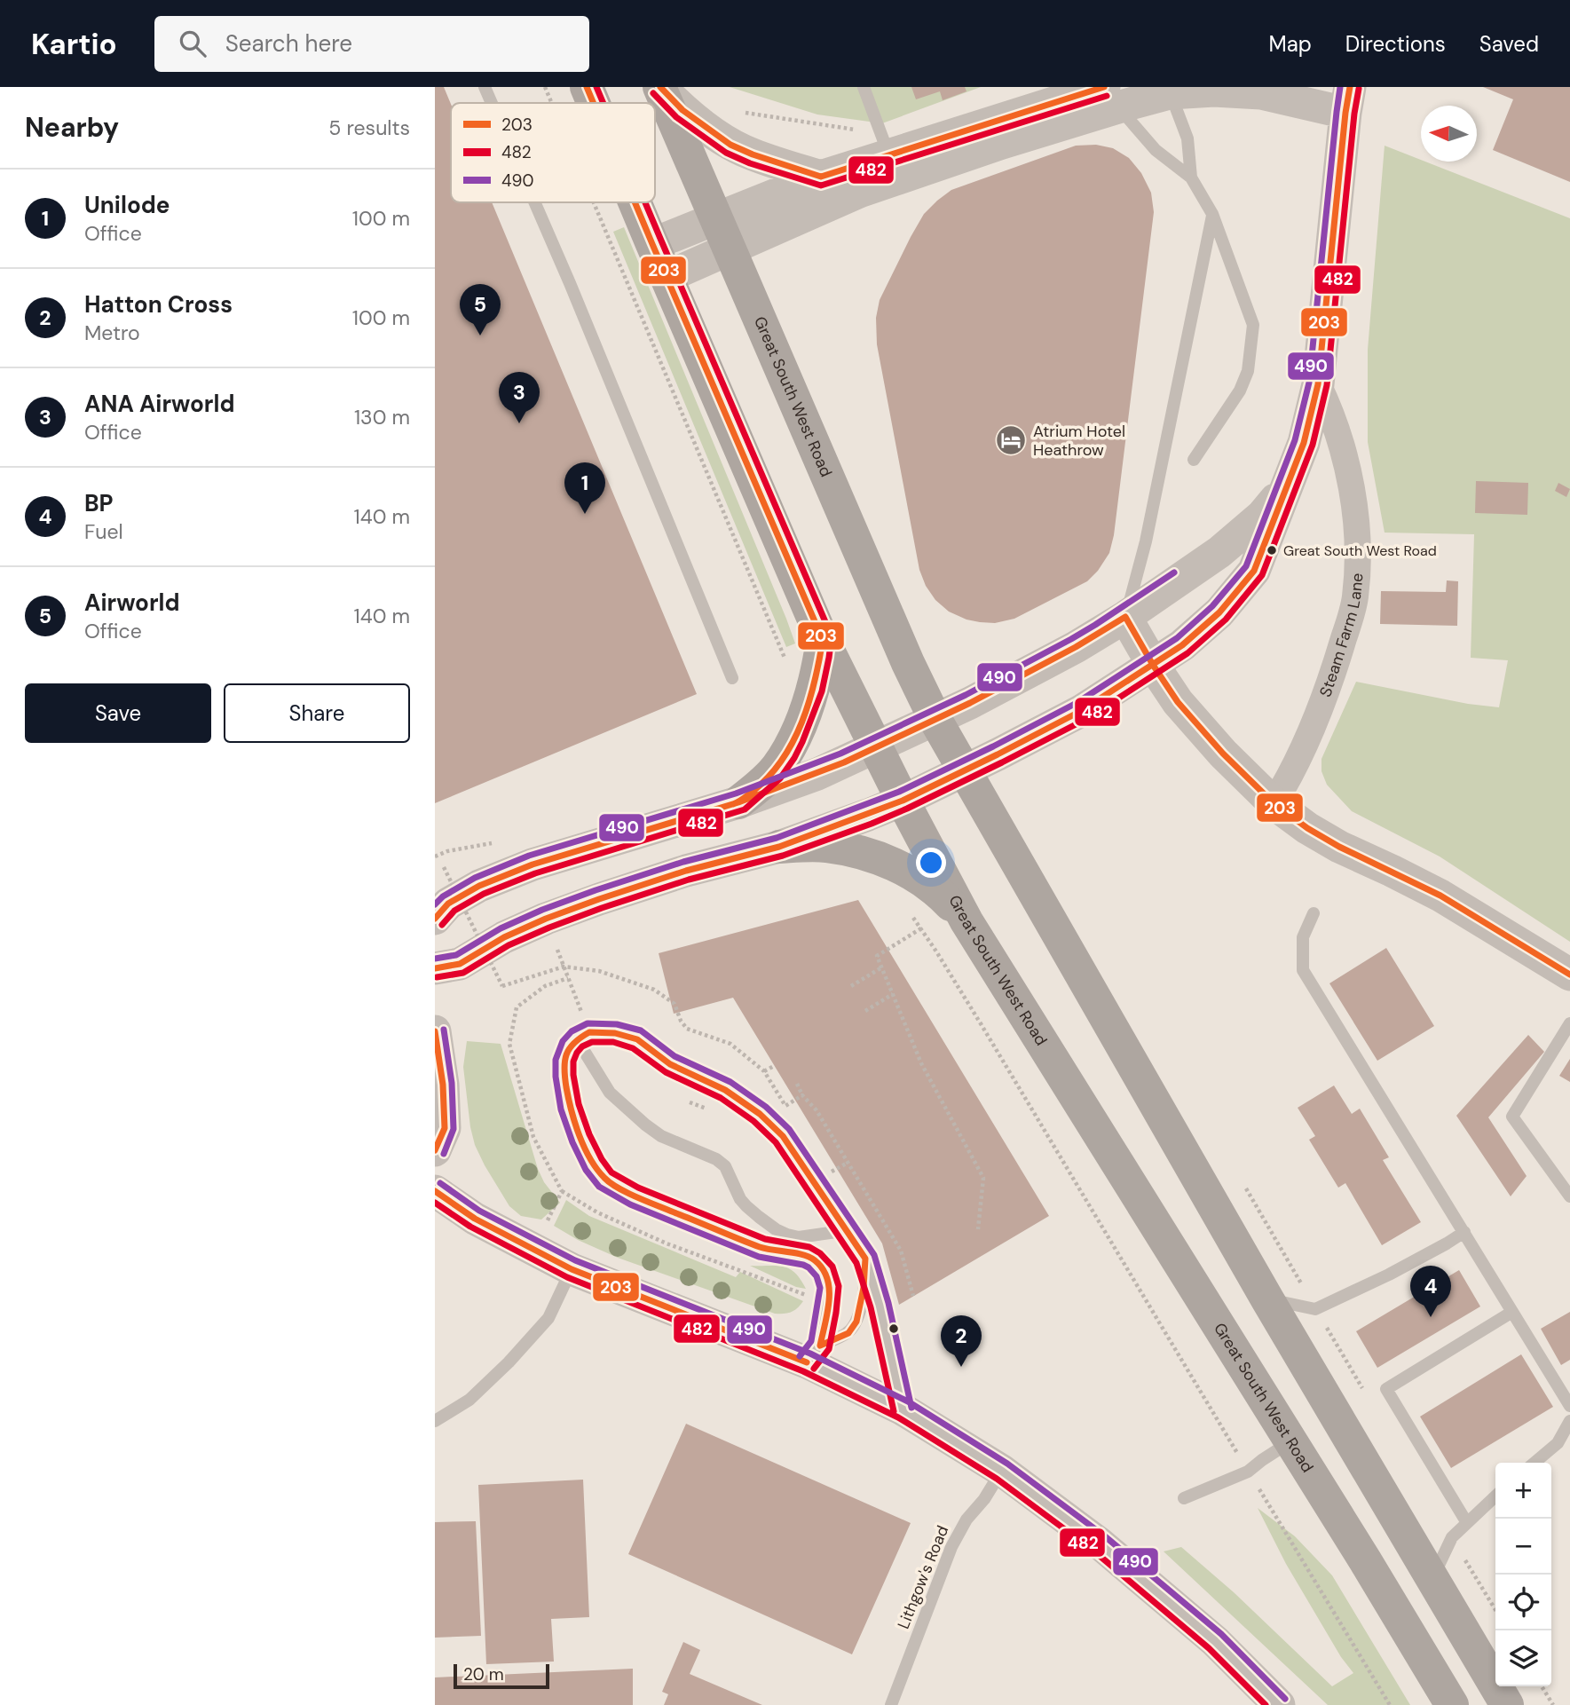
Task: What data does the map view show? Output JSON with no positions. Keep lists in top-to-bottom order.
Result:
{
  "streets": {
    "highway": ["Great South West Road"],
    "street": ["Steam Farm Lane"],
    "lane": ["Lithgow's Road"]
  },
  "places": {
    "hotel": ["Atrium Hotel Heathrow"],
    "other": ["Great South West Road"]
  },
  "lines": ["transit line 203", "transit line 482", "transit line 490"],
  "legend": ["203", "482", "490"],
  "scale_bar": "20 m",
  "north": "left",
  "page": {
    "header": "Kartio",
    "search": "Search here",
    "nav": ["Map", "Directions", "Saved"],
    "heading": ["Nearby", "5 results"],
    "list": [
      {
        "mark": "1",
        "name": "Unilode",
        "note": "Office",
        "value": "100 m"
      },
      {
        "mark": "2",
        "name": "Hatton Cross",
        "note": "Metro",
        "value": "100 m"
      },
      {
        "mark": "3",
        "name": "ANA Airworld",
        "note": "Office",
        "value": "130 m"
      },
      {
        "mark": "4",
        "name": "BP",
        "note": "Fuel",
        "value": "140 m"
      },
      {
        "mark": "5",
        "name": "Airworld",
        "note": "Office",
        "value": "140 m"
      }
    ],
    "pins": [
      "5",
      "3",
      "1",
      "4",
      "2"
    ],
    "buttons": ["Save", "Share"],
    "map_buttons": ["+", "−"],
    "scale": "20 m"
  }
}
